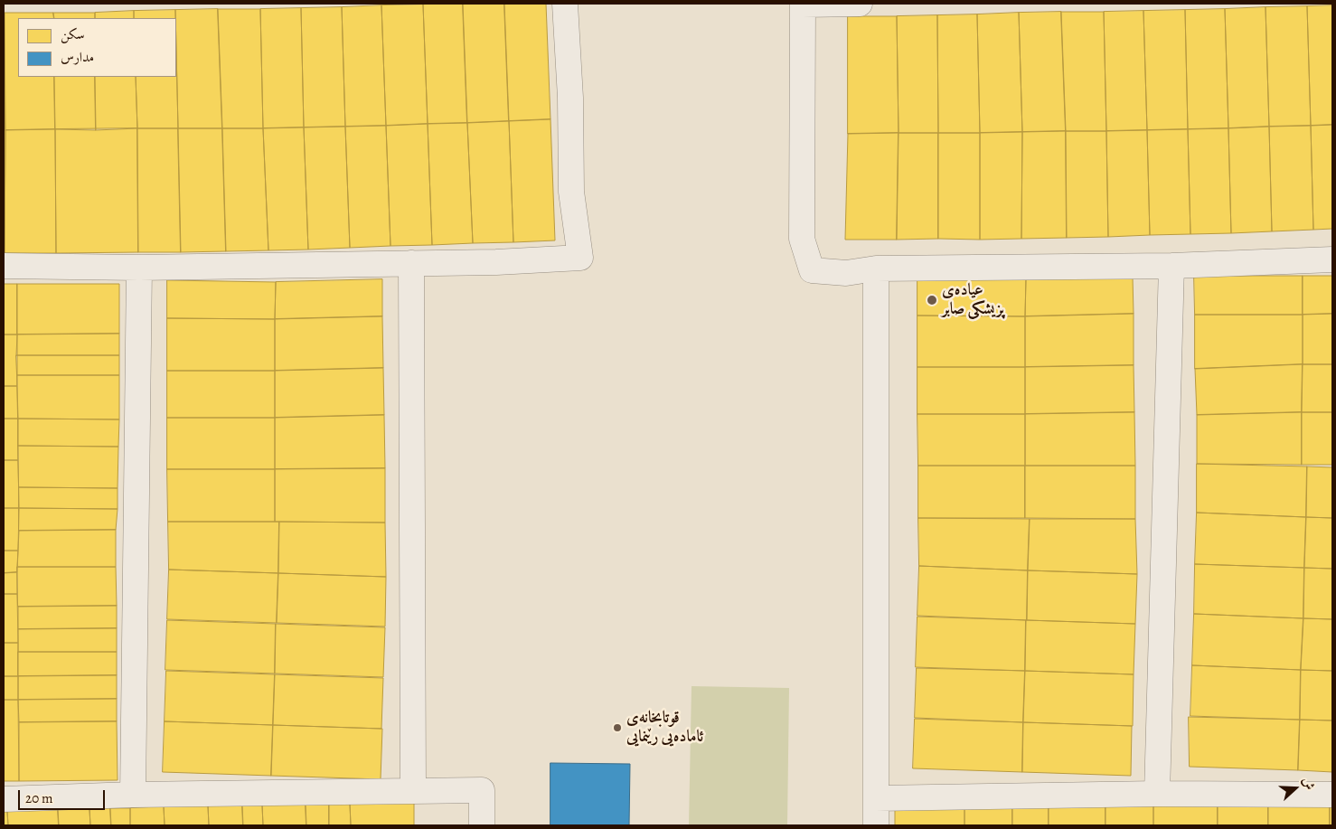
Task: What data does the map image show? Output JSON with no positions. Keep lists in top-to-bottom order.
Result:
{
  "places": ["عیادەی پزیشکی صابر", "قوتابخانەی ئامادەیی رێنمایی"],
  "legend": ["سكن", "مدارس"],
  "scale_bar": "20 m",
  "north": "right"
}
